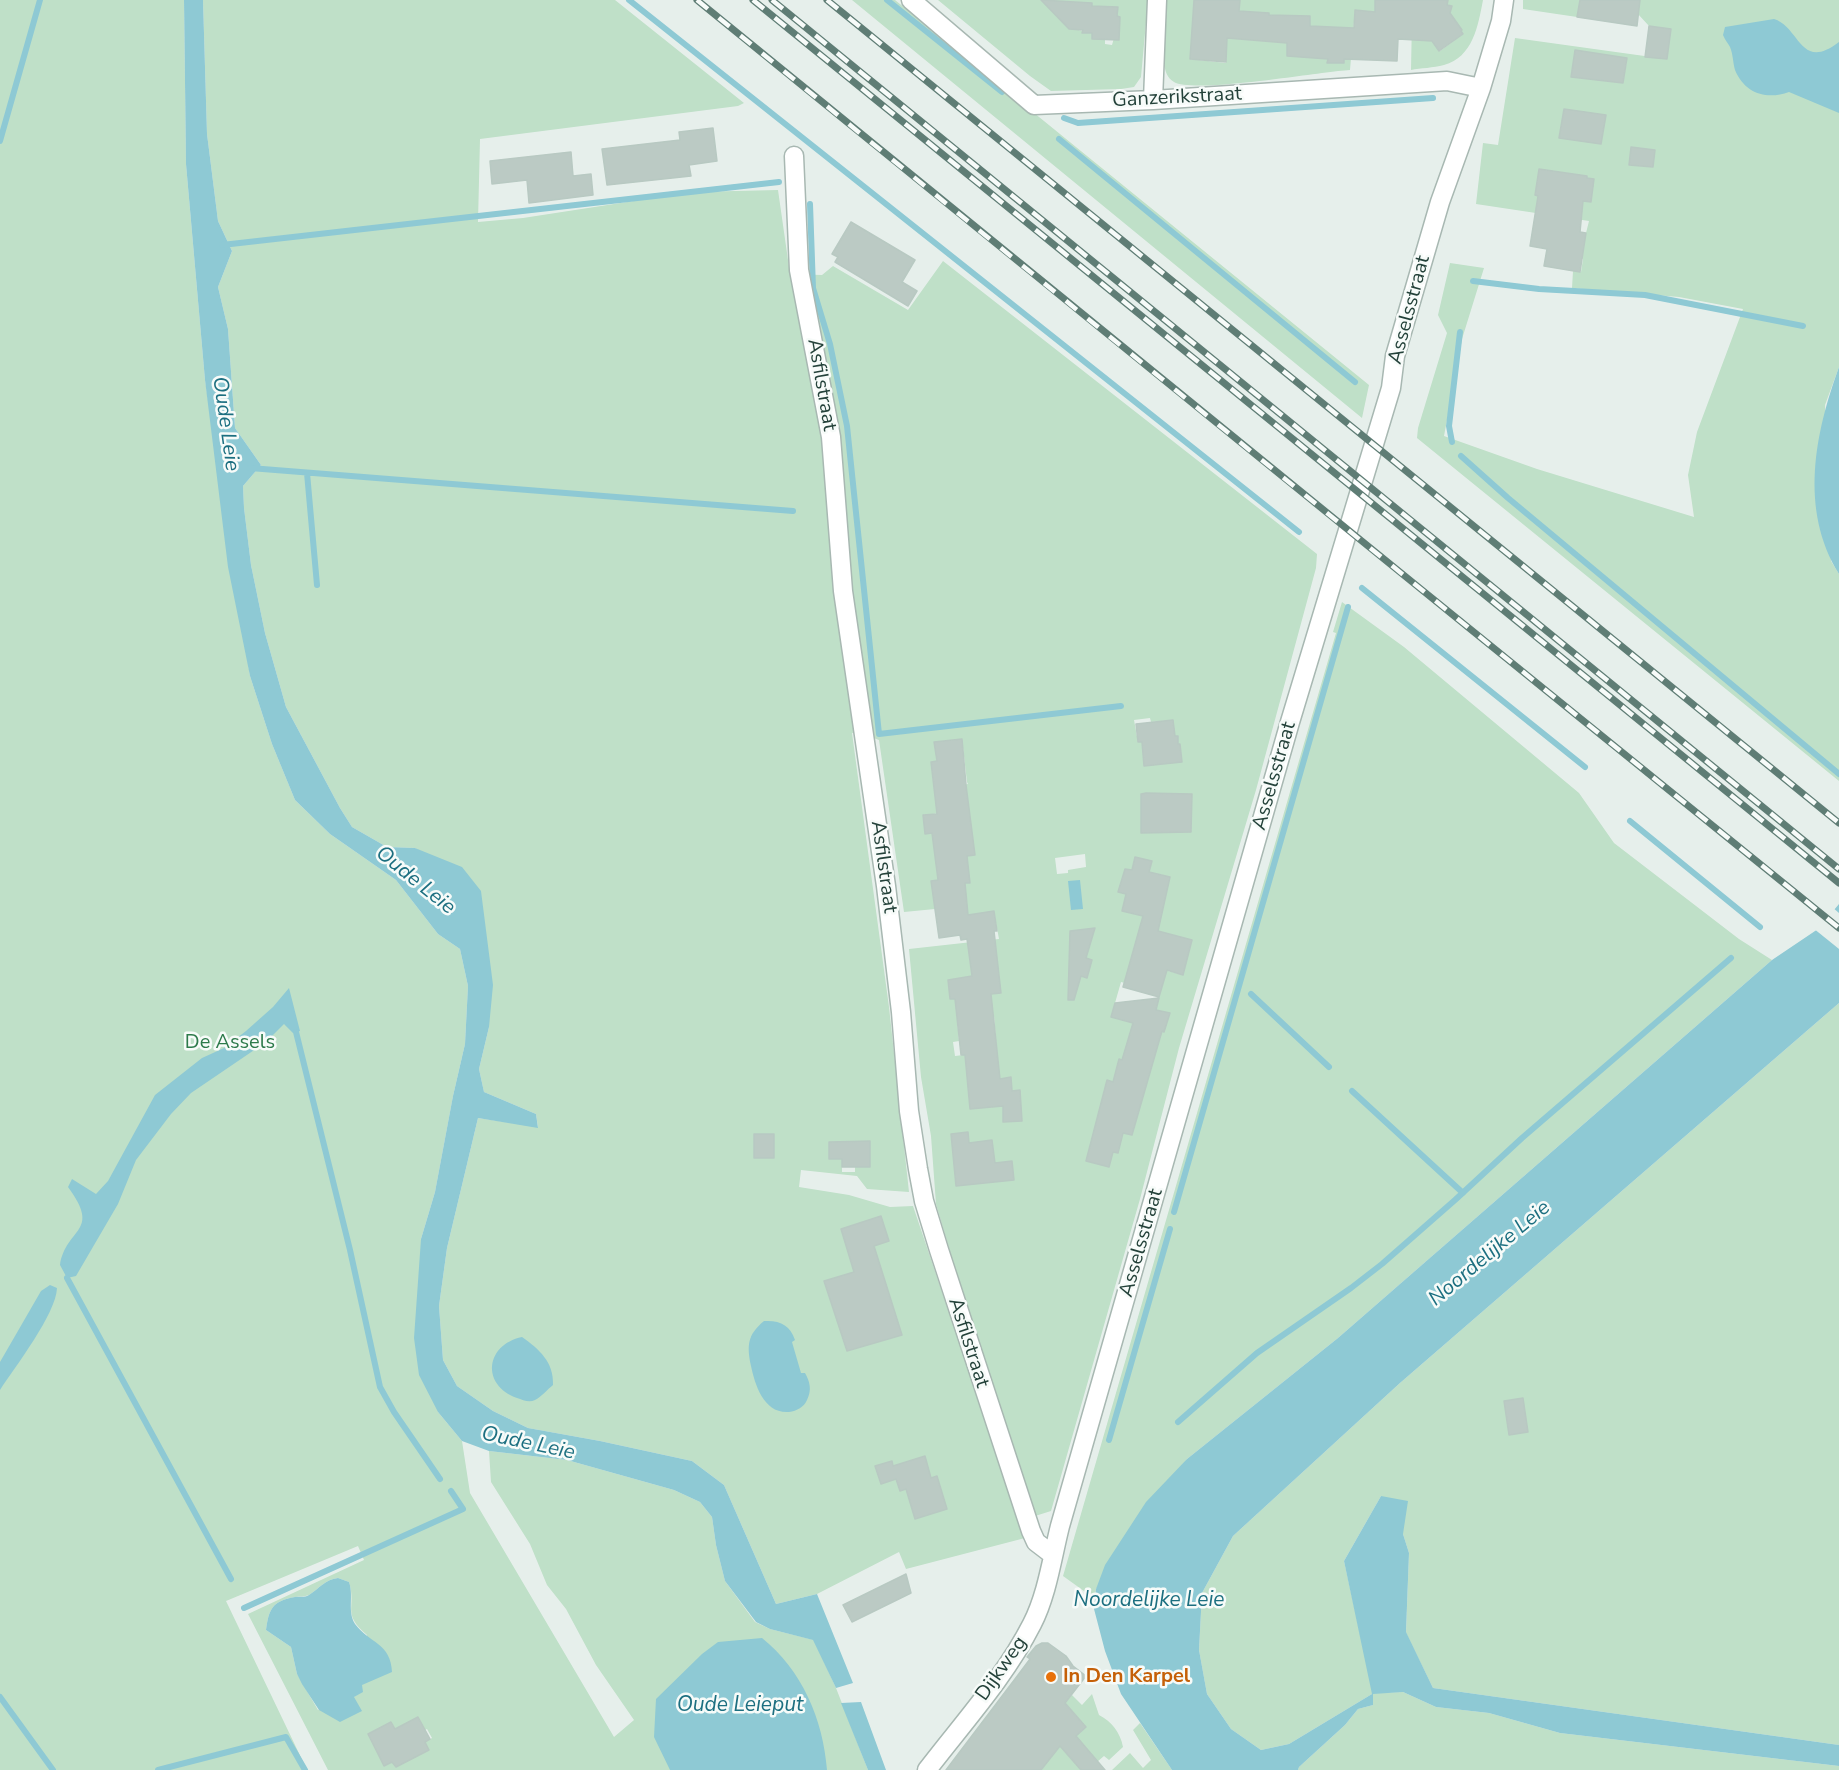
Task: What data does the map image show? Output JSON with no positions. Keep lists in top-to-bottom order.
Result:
{
  "streets": {
    "street": [
      "Ganzerikstraat",
      "Asselsstraat",
      "Asfilstraat",
      "Dijkweg"
    ]
  },
  "crossings": [
    ["Ganzerikstraat", "Asselsstraat"],
    ["Asselsstraat", "Asfilstraat"],
    ["Asselsstraat", "Dijkweg"],
    ["Asfilstraat", "Dijkweg"]
  ],
  "water": ["Oude Leie", "Noordelijke Leie", "Oude Leieput"],
  "parks": ["De Assels"],
  "places": ["In Den Karpel"]
}
